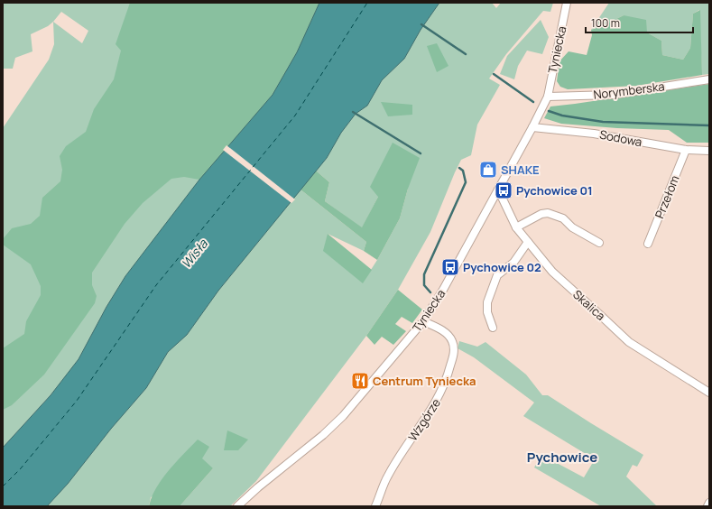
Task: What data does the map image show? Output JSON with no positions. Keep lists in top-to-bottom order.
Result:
{
  "streets": {
    "street": [
      "Tyniecka",
      "Norymberska",
      "Sodowa",
      "Przełom",
      "Skalica",
      "Wzgórze"
    ]
  },
  "crossings": [
    ["Tyniecka", "Norymberska"],
    ["Tyniecka", "Sodowa"],
    ["Tyniecka", "Skalica"],
    ["Tyniecka", "Wzgórze"],
    ["Sodowa", "Przełom"]
  ],
  "districts": ["Pychowice"],
  "water": ["Wisła"],
  "places": {
    "shop": ["SHAKE"],
    "bus stop": ["Pychowice 01", "Pychowice 02"],
    "restaurant": ["Centrum Tyniecka"]
  },
  "scale_bar": "100 m"
}
